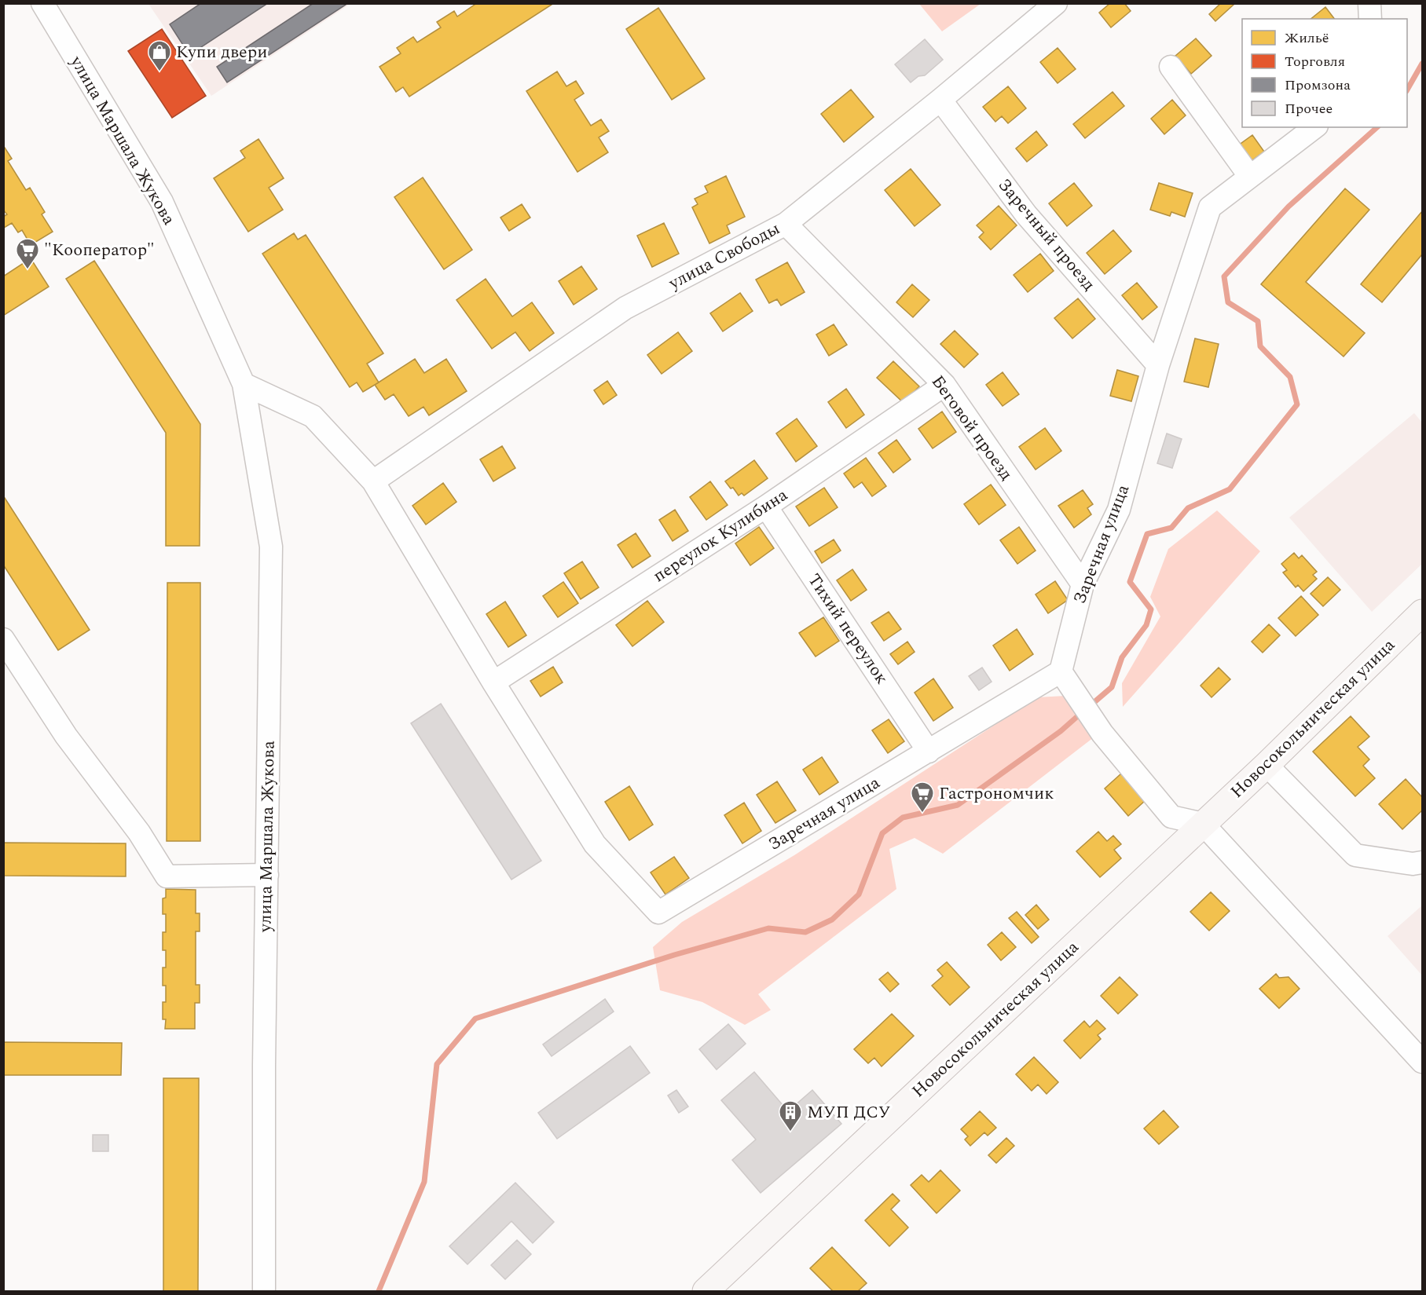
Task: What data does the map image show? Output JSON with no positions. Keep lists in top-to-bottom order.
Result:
{
  "streets": {
    "main road": ["Новосокольническая улица"],
    "street": [
      "улица Маршала Жукова",
      "Заречный проезд",
      "улица Свободы",
      "Беговой проезд",
      "переулок Кулибина",
      "Заречная улица",
      "Тихий переулок"
    ]
  },
  "crossings": [
    ["Заречный проезд", "улица Свободы"],
    ["Заречный проезд", "Заречная улица"],
    ["улица Свободы", "Беговой проезд"],
    ["Беговой проезд", "переулок Кулибина"],
    ["Беговой проезд", "Заречная улица"],
    ["переулок Кулибина", "Заречная улица"],
    ["переулок Кулибина", "Тихий переулок"],
    ["Заречная улица", "Тихий переулок"]
  ],
  "places": {
    "shop": ["Купи двери"],
    "supermarket": ["\"Кооператор\"", "Гастрономчик"],
    "building": ["МУП ДСУ"]
  },
  "legend": [
    "Жильё",
    "Торговля",
    "Промзона",
    "Прочее"
  ]
}
